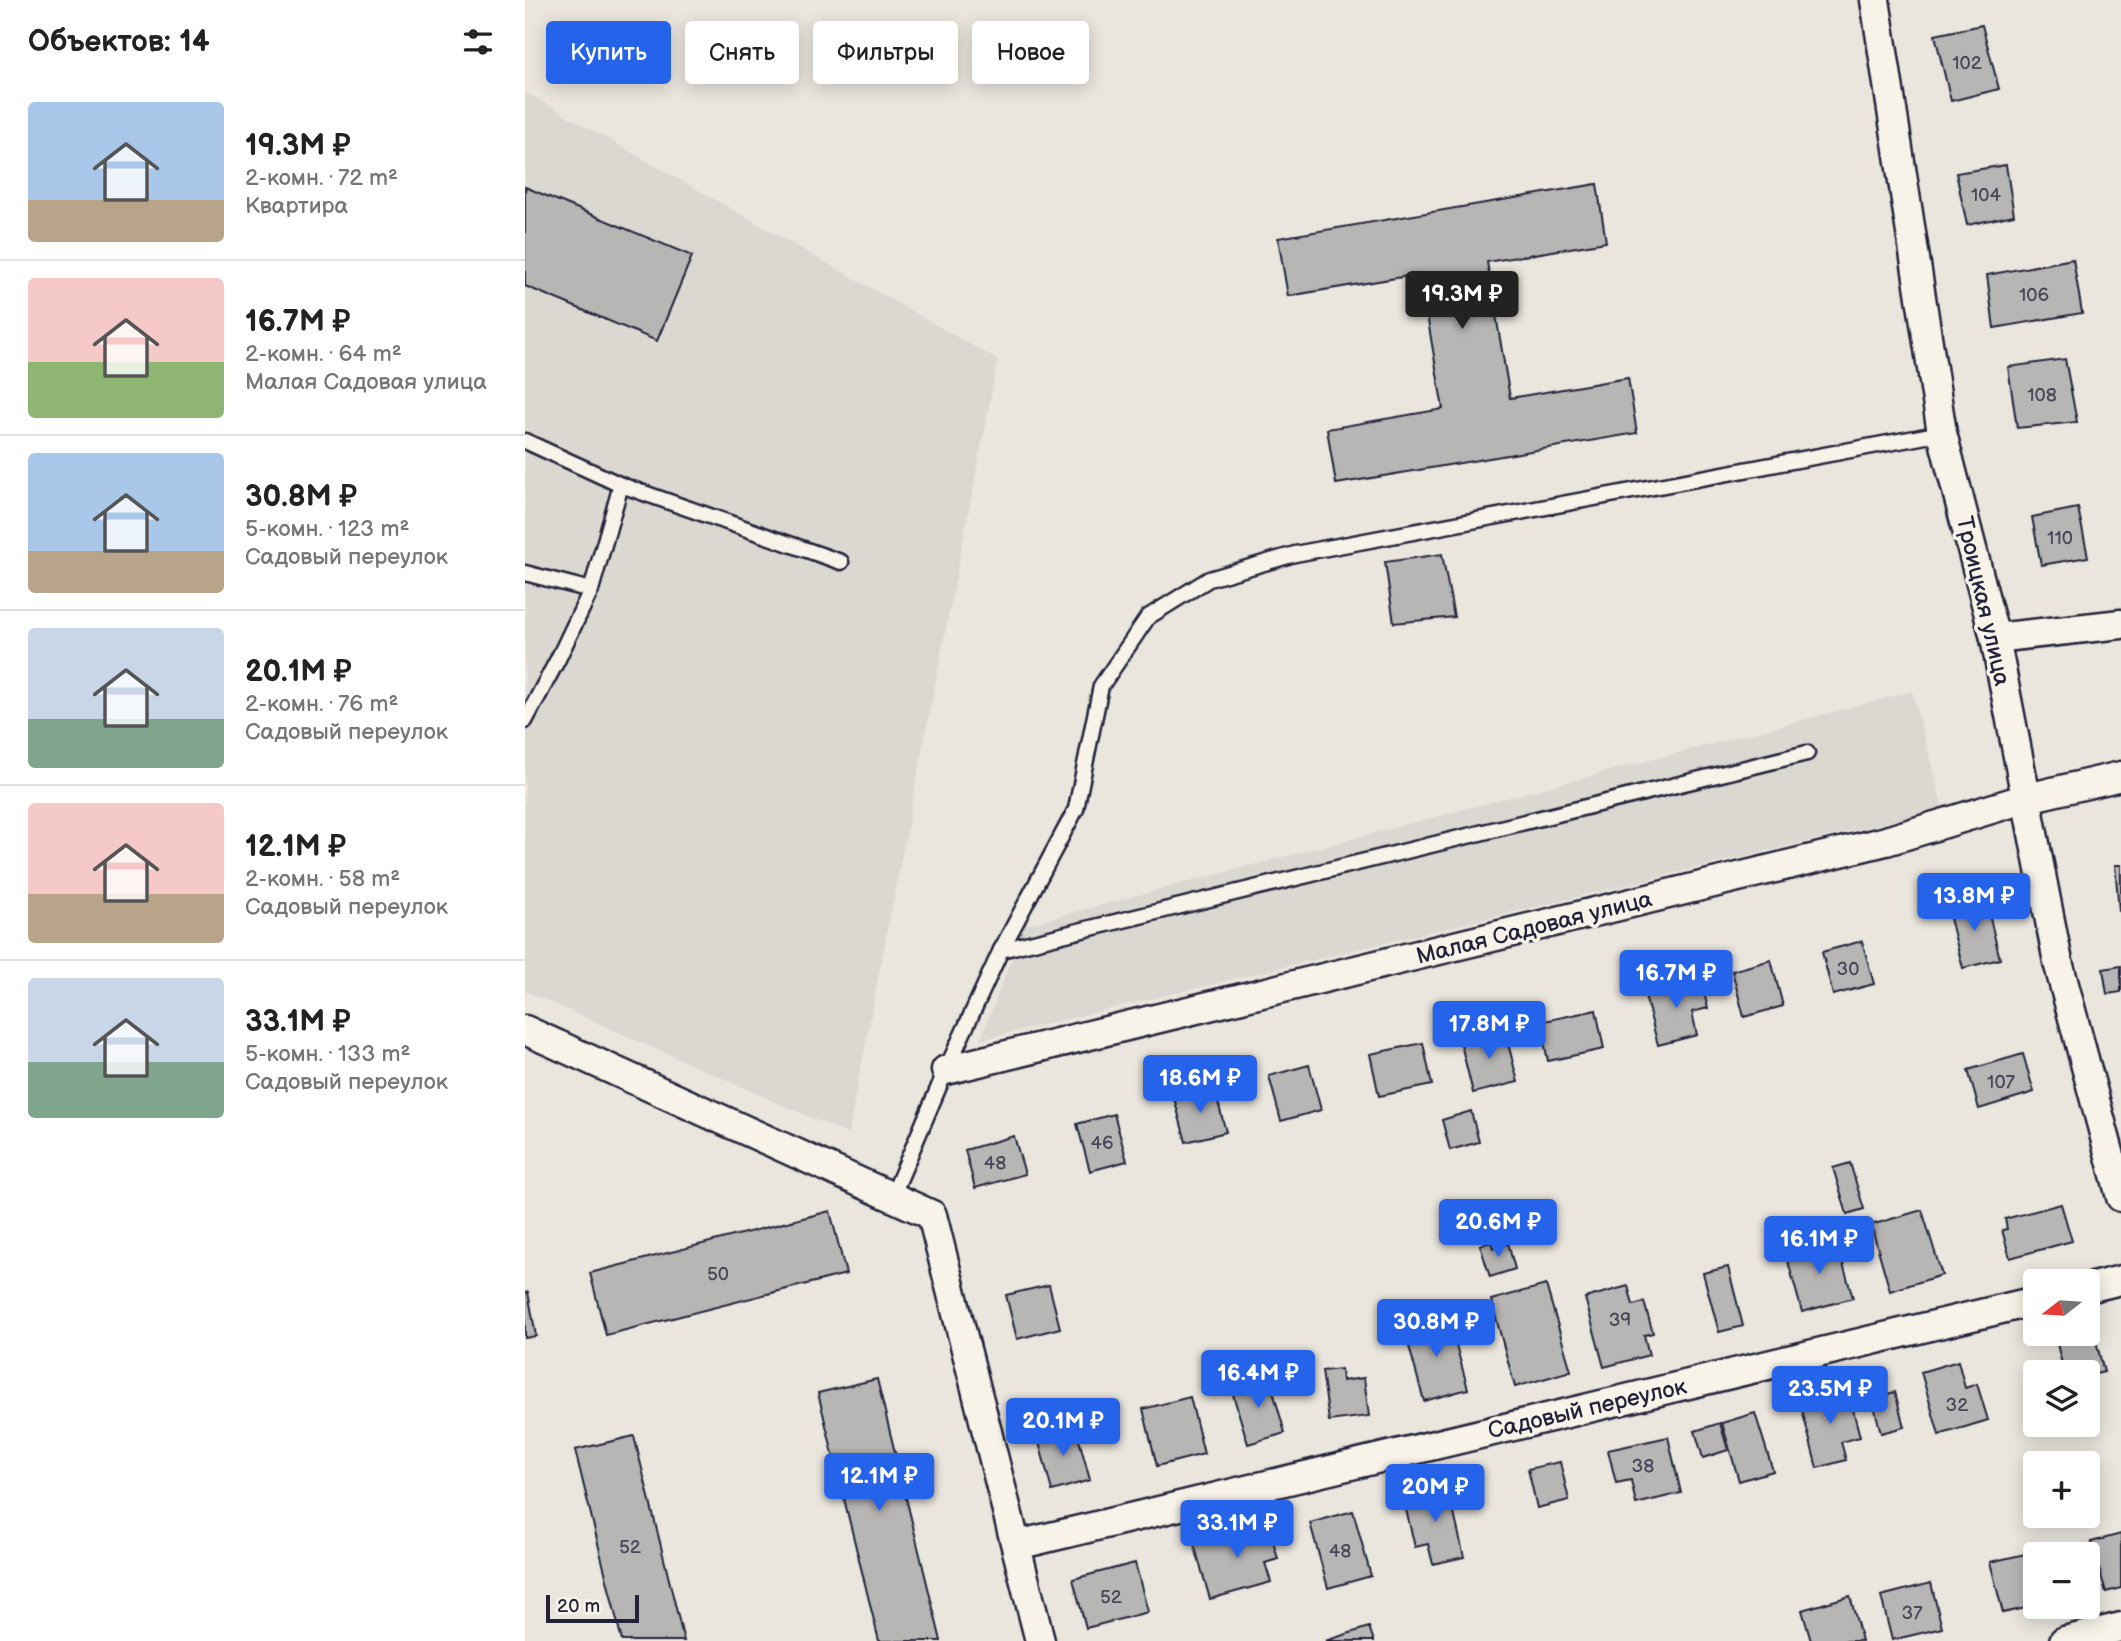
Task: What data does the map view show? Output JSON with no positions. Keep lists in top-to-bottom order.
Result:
{
  "streets": {
    "street": ["Троицкая улица", "Малая Садовая улица", "Садовый переулок"]
  },
  "crossings": [
    ["Троицкая улица", "Малая Садовая улица"]
  ],
  "house_numbers": [
    "102",
    "104",
    "106",
    "108",
    "110",
    "30",
    "107",
    "46",
    "48",
    "50",
    "39",
    "32",
    "38",
    "52",
    "48",
    "52",
    "37"
  ],
  "scale_bar": "20 m",
  "north": "left",
  "page": {
    "heading": "Объектов: 14",
    "chip": [
      "Купить",
      "Снять",
      "Фильтры",
      "Новое"
    ],
    "list": [
      {
        "name": "19.3M ₽",
        "note": "2-комн. · 72 m² · Квартира"
      },
      {
        "name": "16.7M ₽",
        "note": "2-комн. · 64 m² · Малая Садовая улица"
      },
      {
        "name": "30.8M ₽",
        "note": "5-комн. · 123 m² · Садовый переулок"
      },
      {
        "name": "20.1M ₽",
        "note": "2-комн. · 76 m² · Садовый переулок"
      },
      {
        "name": "12.1M ₽",
        "note": "2-комн. · 58 m² · Садовый переулок"
      },
      {
        "name": "33.1M ₽",
        "note": "5-комн. · 133 m² · Садовый переулок"
      }
    ],
    "price": [
      "19.3M ₽",
      "13.8M ₽",
      "16.7M ₽",
      "17.8M ₽",
      "18.6M ₽",
      "20.6M ₽",
      "16.1M ₽",
      "30.8M ₽",
      "16.4M ₽",
      "23.5M ₽",
      "20.1M ₽",
      "12.1M ₽",
      "20M ₽",
      "33.1M ₽"
    ],
    "map_buttons": ["+", "−"],
    "scale": "20 m"
  }
}
